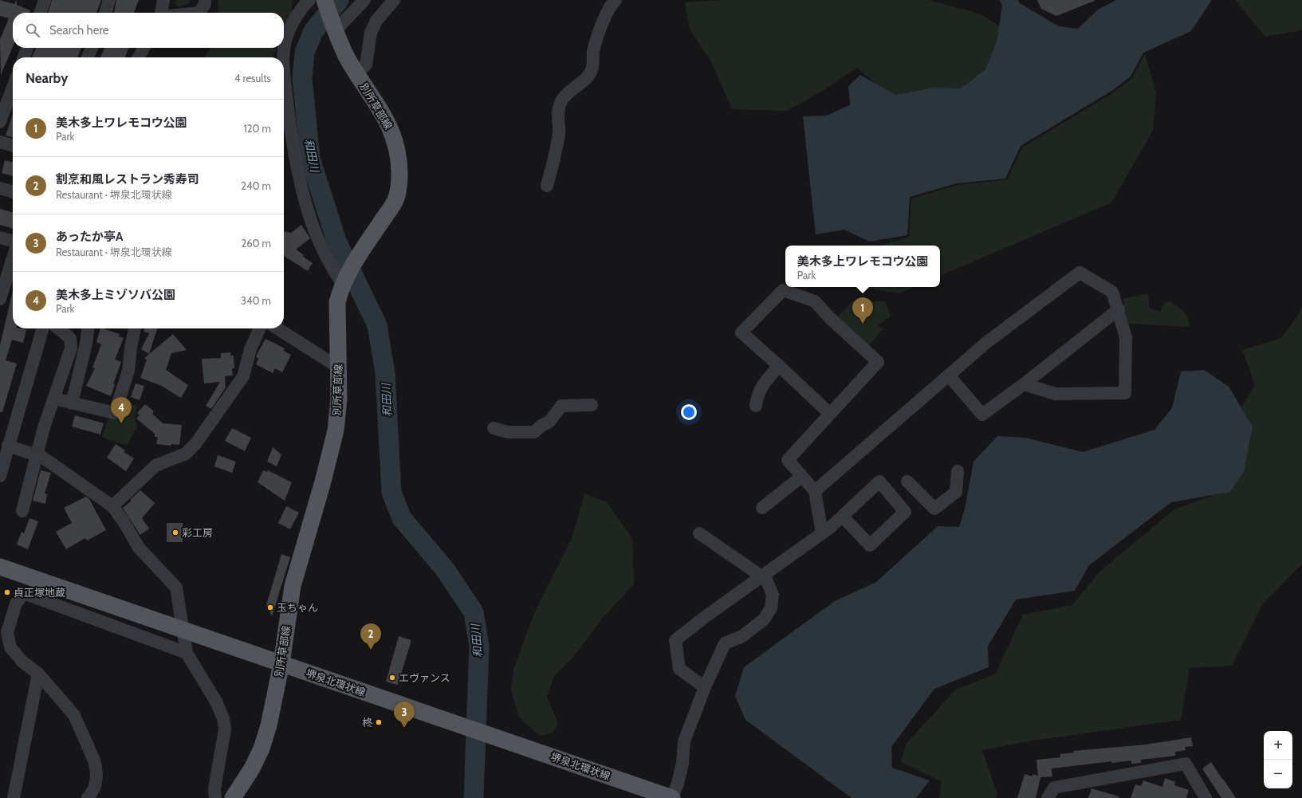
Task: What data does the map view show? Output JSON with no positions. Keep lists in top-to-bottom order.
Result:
{
  "streets": {
    "main road": ["別所草部線", "堺泉北環状線"]
  },
  "crossings": [
    ["別所草部線", "堺泉北環状線"]
  ],
  "water": ["和田川"],
  "places": [
    "彩工房",
    "貞正塚地蔵",
    "玉ちゃん",
    "エヴァンス",
    "柊"
  ],
  "page": {
    "search": "Search here",
    "heading": ["Nearby", "4 results"],
    "list": [
      {
        "mark": "1",
        "name": "美木多上ワレモコウ公園",
        "note": "Park",
        "value": "120 m"
      },
      {
        "mark": "2",
        "name": "割烹和風レストラン秀寿司",
        "note": "Restaurant · 堺泉北環状線",
        "value": "240 m"
      },
      {
        "mark": "3",
        "name": "あったか亭A",
        "note": "Restaurant · 堺泉北環状線",
        "value": "260 m"
      },
      {
        "mark": "4",
        "name": "美木多上ミゾソバ公園",
        "note": "Park",
        "value": "340 m"
      }
    ],
    "popup": ["美木多上ワレモコウ公園", "Park"],
    "pins": [
      "1",
      "4",
      "2",
      "3"
    ],
    "map_buttons": ["+", "−"]
  }
}
